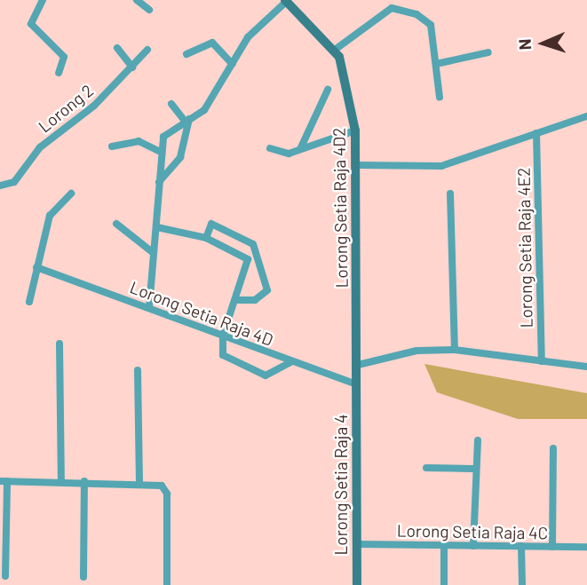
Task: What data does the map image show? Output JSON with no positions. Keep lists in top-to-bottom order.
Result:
{
  "streets": {
    "street": [
      "Lorong 2",
      "Lorong Setia Raja 4D2",
      "Lorong Setia Raja 4E2",
      "Lorong Setia Raja 4D",
      "Lorong Setia Raja 4",
      "Lorong Setia Raja 4C"
    ]
  },
  "crossings": [
    ["Lorong Setia Raja 4D2", "Lorong Setia Raja 4D"],
    ["Lorong Setia Raja 4D2", "Lorong Setia Raja 4"],
    ["Lorong Setia Raja 4D", "Lorong Setia Raja 4"],
    ["Lorong Setia Raja 4", "Lorong Setia Raja 4C"]
  ],
  "north": "left"
}
